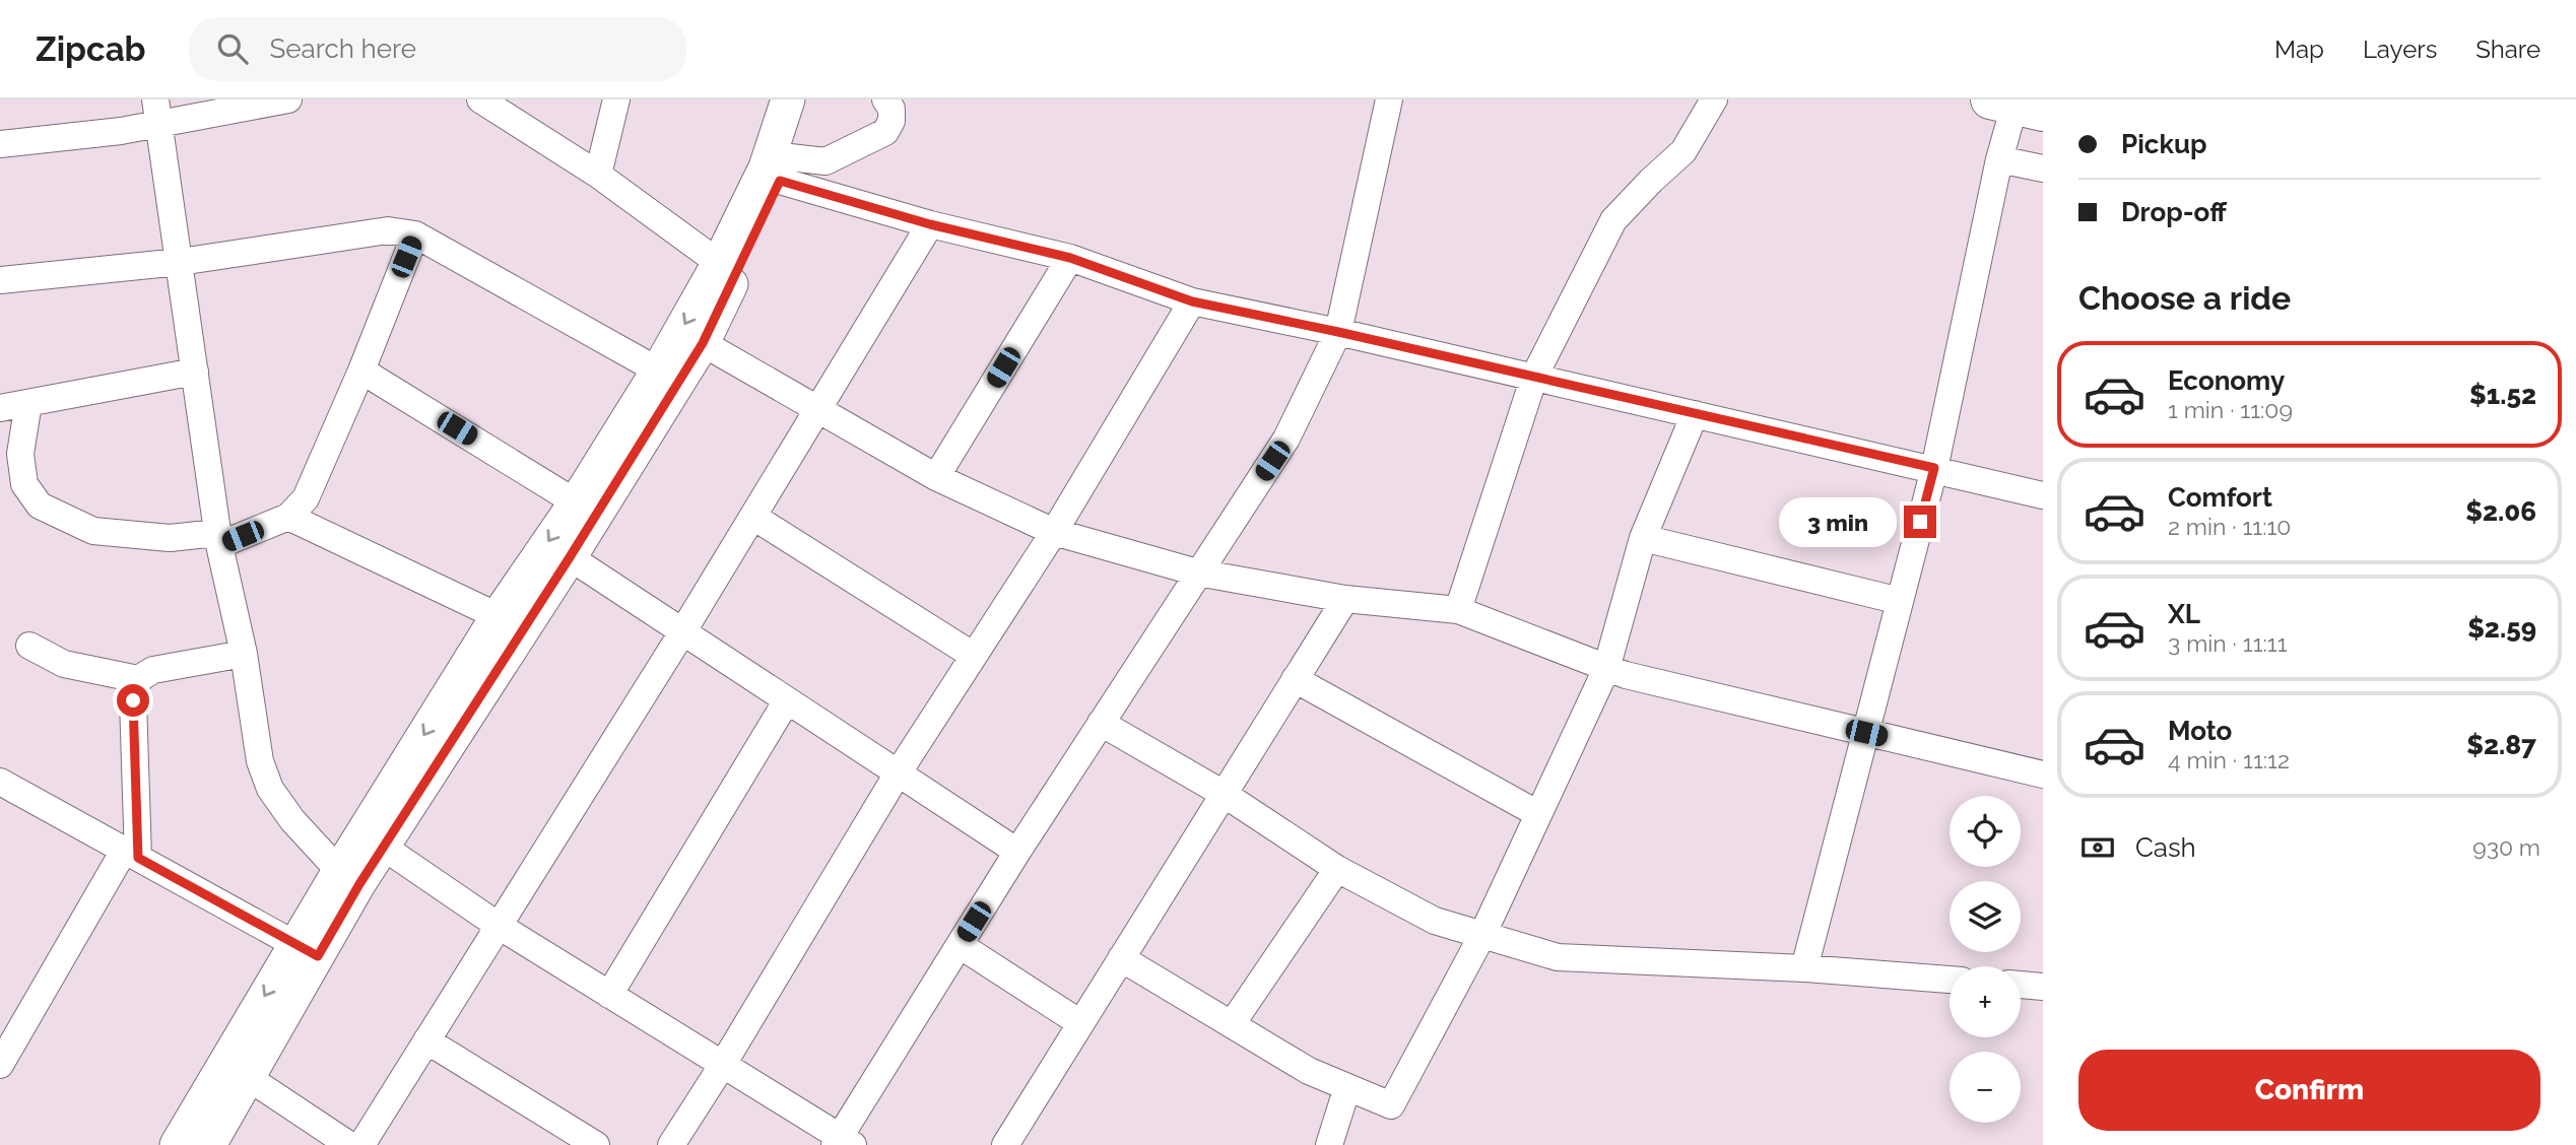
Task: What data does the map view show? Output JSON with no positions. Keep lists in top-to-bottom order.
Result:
{
  "page": {
    "header": "Zipcab",
    "search": "Search here",
    "nav": ["Map", "Layers", "Share"],
    "banner": ["Pickup", "Drop-off"],
    "heading": "Choose a ride",
    "list": [
      {
        "name": "Economy",
        "note": "1 min · 11:09",
        "value": "$1.52"
      },
      {
        "name": "Comfort",
        "note": "2 min · 11:10",
        "value": "$2.06"
      },
      {
        "name": "XL",
        "note": "3 min · 11:11",
        "value": "$2.59"
      },
      {
        "name": "Moto",
        "note": "4 min · 11:12",
        "value": "$2.87"
      }
    ],
    "bubble": "3 min",
    "map_buttons": ["+", "−"],
    "pay": ["Cash", "930 m"],
    "buttons": "Confirm"
  }
}
